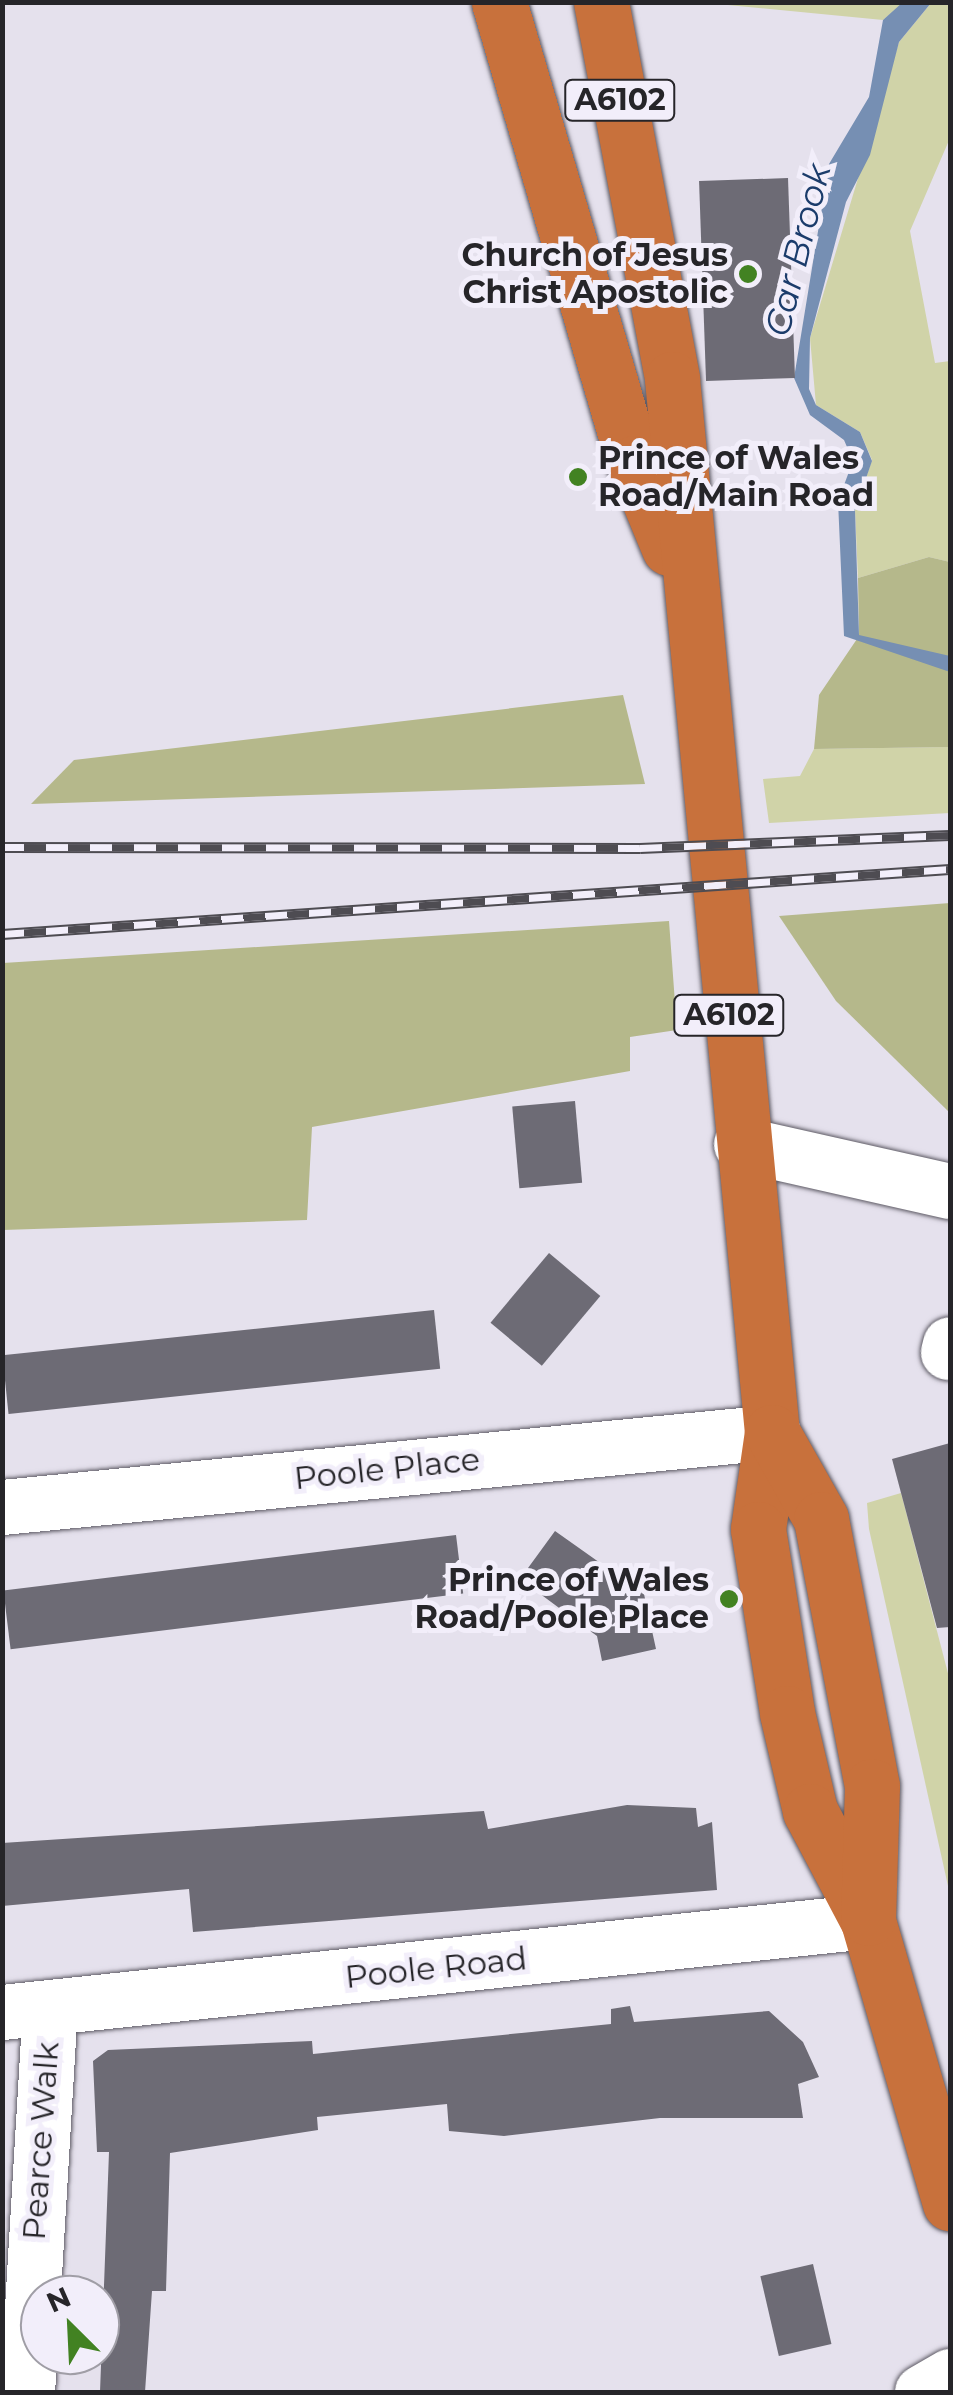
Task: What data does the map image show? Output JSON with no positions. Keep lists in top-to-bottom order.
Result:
{
  "streets": {
    "highway": ["A6102"],
    "street": ["Poole Place", "Poole Road", "Pearce Walk"]
  },
  "crossings": [
    ["A6102", "Poole Place"],
    ["A6102", "Poole Road"],
    ["Poole Road", "Pearce Walk"]
  ],
  "water": ["Car Brook"],
  "places": ["Church of Jesus Christ Apostolic", "Prince of Wales Road/Main Road", "Prince of Wales Road/Poole Place"],
  "north": "top left"
}
